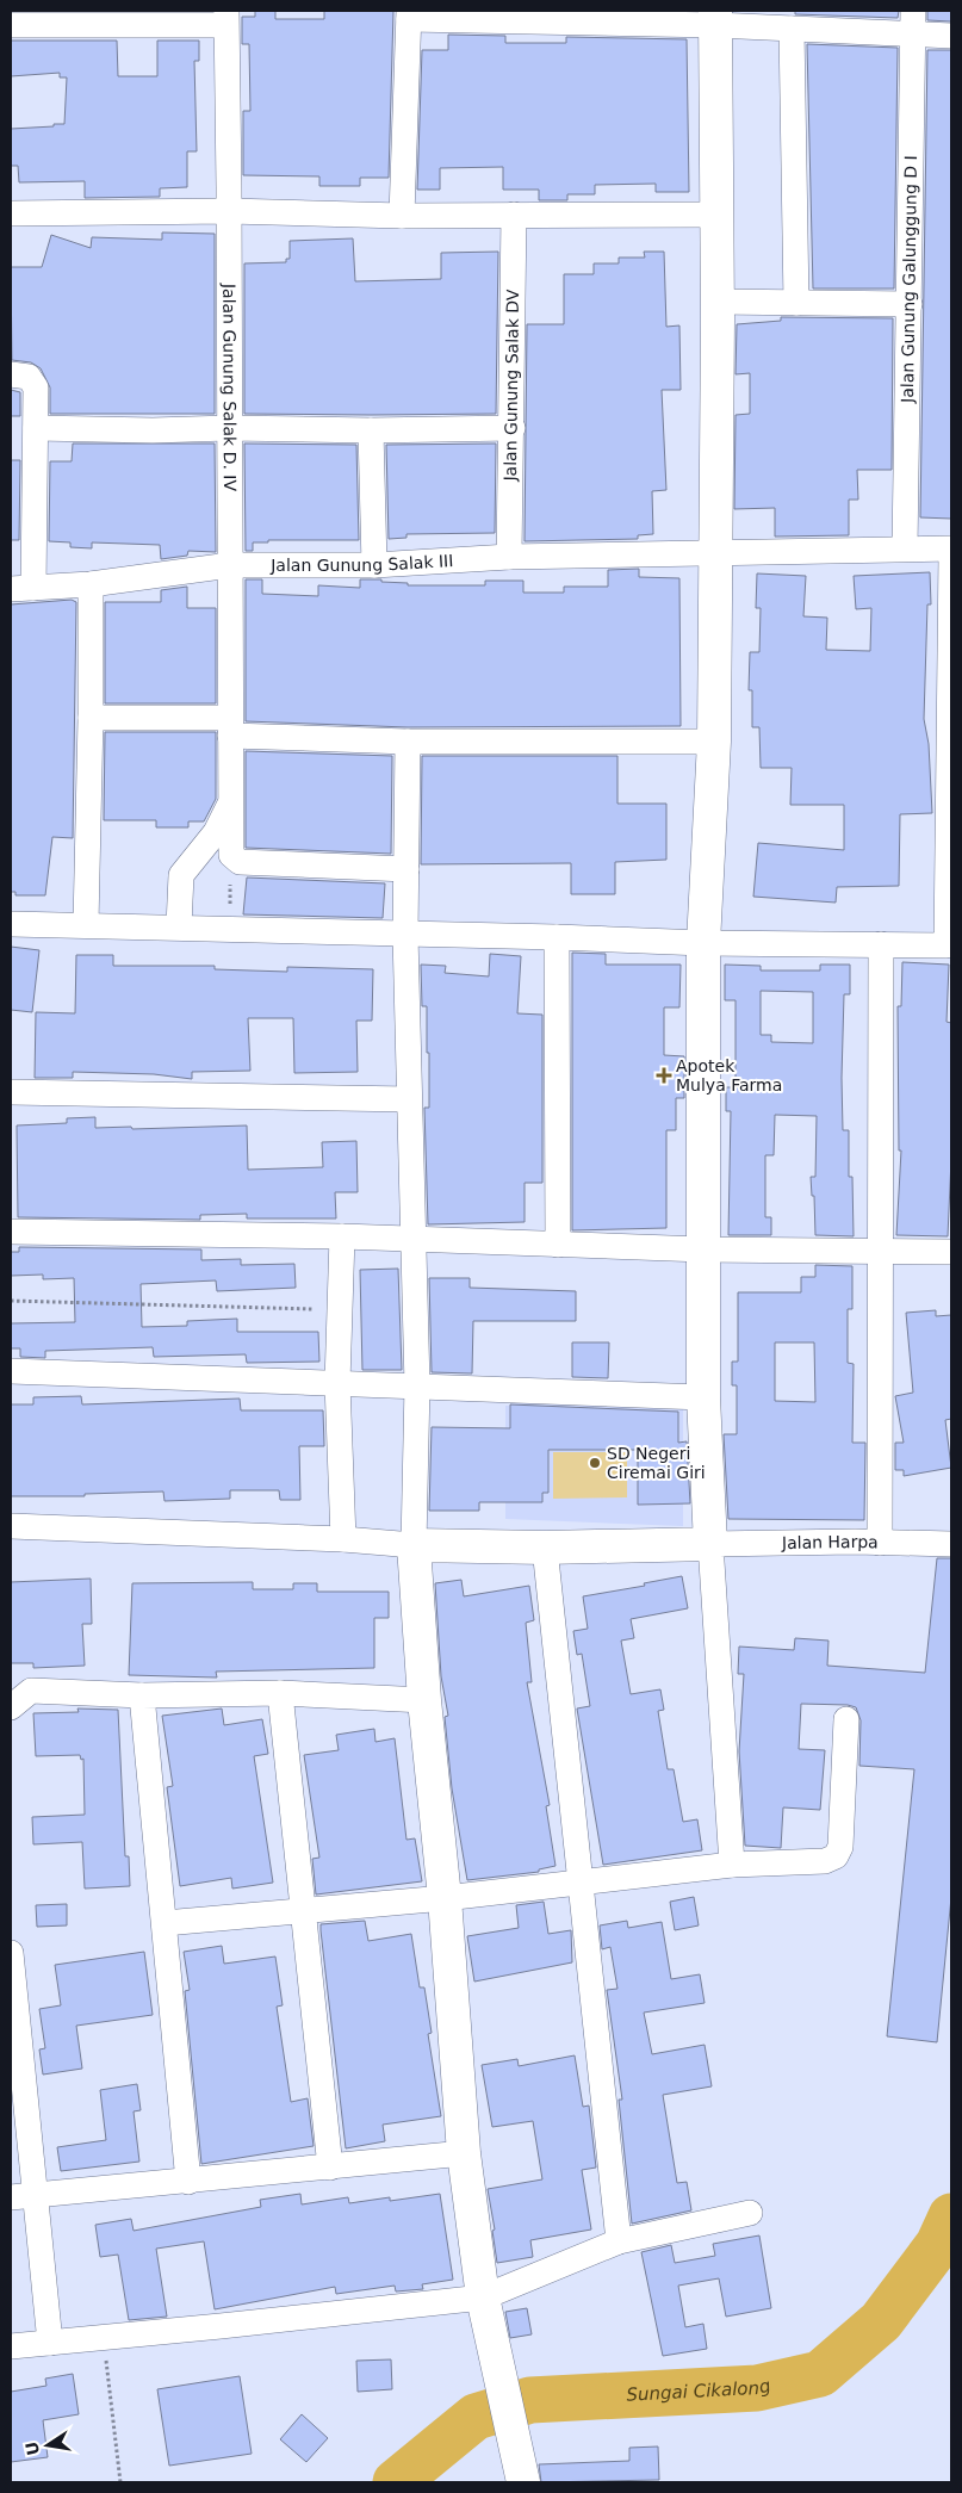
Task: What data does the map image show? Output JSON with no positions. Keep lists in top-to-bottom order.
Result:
{
  "streets": {
    "street": [
      "Jalan Gunung Galunggung D I",
      "Jalan Gunung Salak DV",
      "Jalan Gunung Salak D. IV",
      "Jalan Gunung Salak III",
      "Jalan Harpa"
    ]
  },
  "crossings": [
    ["Jalan Gunung Galunggung D I", "Jalan Gunung Salak III"],
    ["Jalan Gunung Salak DV", "Jalan Gunung Salak III"],
    ["Jalan Gunung Salak D. IV", "Jalan Gunung Salak III"]
  ],
  "water": ["Sungai Cikalong"],
  "places": {
    "health": ["Apotek Mulya Farma"],
    "other": ["SD Negeri Ciremai Giri"]
  },
  "north": "left"
}
